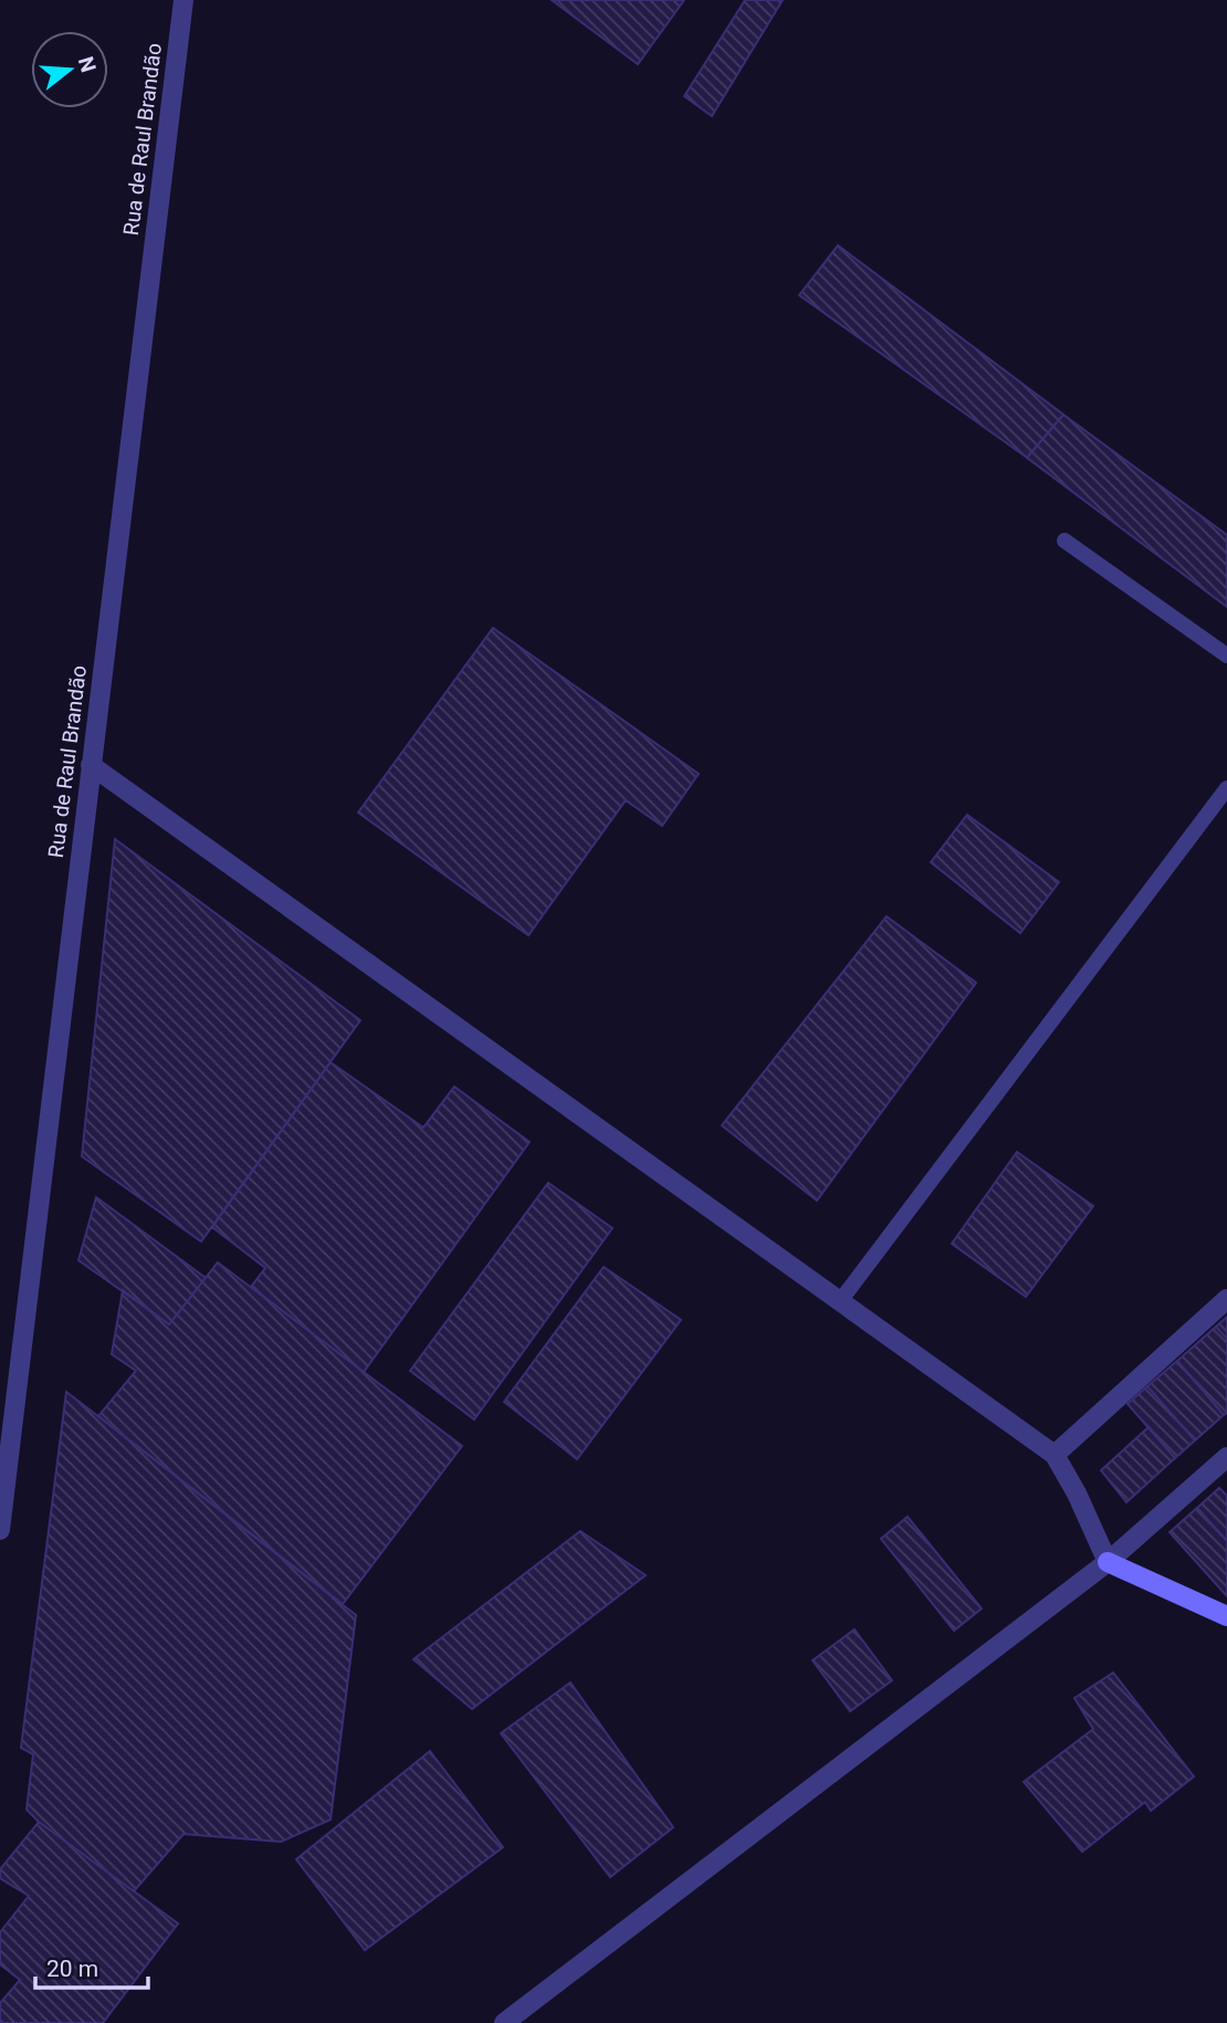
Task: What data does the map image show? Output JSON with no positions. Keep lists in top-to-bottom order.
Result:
{
  "streets": {
    "street": ["Rua de Raul Brandão"]
  },
  "scale_bar": "20 m",
  "north": "right"
}
